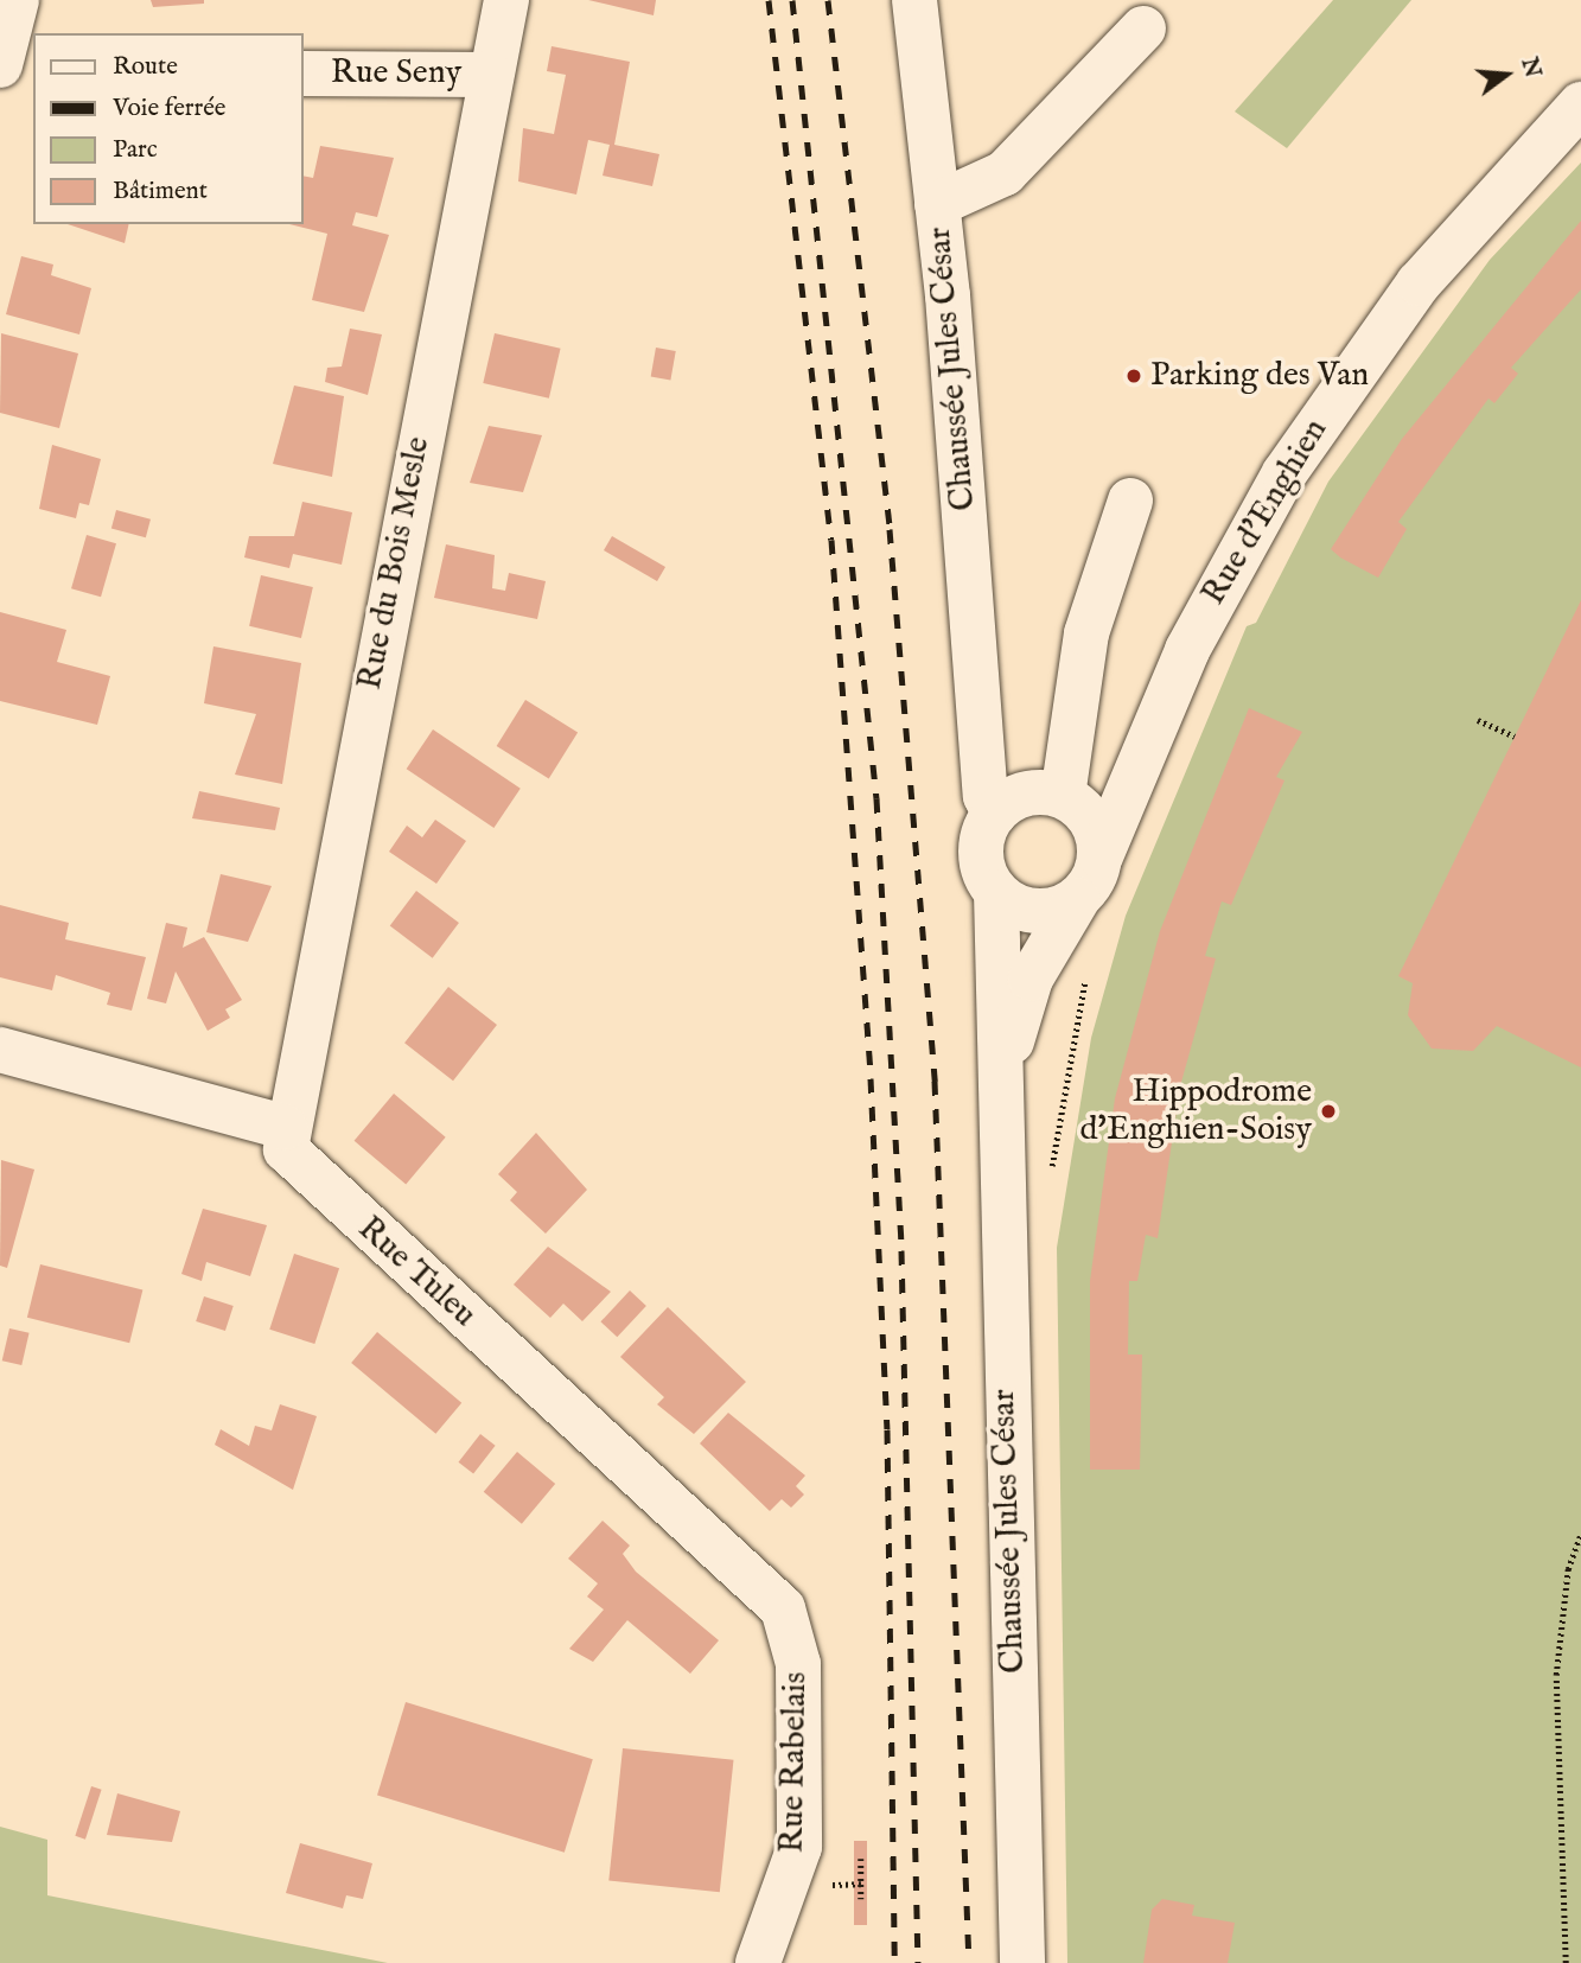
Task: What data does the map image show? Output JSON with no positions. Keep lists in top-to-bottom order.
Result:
{
  "streets": {
    "street": [
      "Rue Seny",
      "Chaussée Jules César",
      "Rue d'Enghien",
      "Rue du Bois Mesle",
      "Rue Tuleu",
      "Rue Rabelais"
    ]
  },
  "crossings": [
    ["Rue Seny", "Rue du Bois Mesle"],
    ["Chaussée Jules César", "Rue d'Enghien"],
    ["Rue du Bois Mesle", "Rue Tuleu"],
    ["Rue Tuleu", "Rue Rabelais"]
  ],
  "places": ["Parking des Van", "Hippodrome d'Enghien-Soisy"],
  "legend": [
    "Route",
    "Voie ferrée",
    "Parc",
    "Bâtiment"
  ],
  "north": "right"
}
